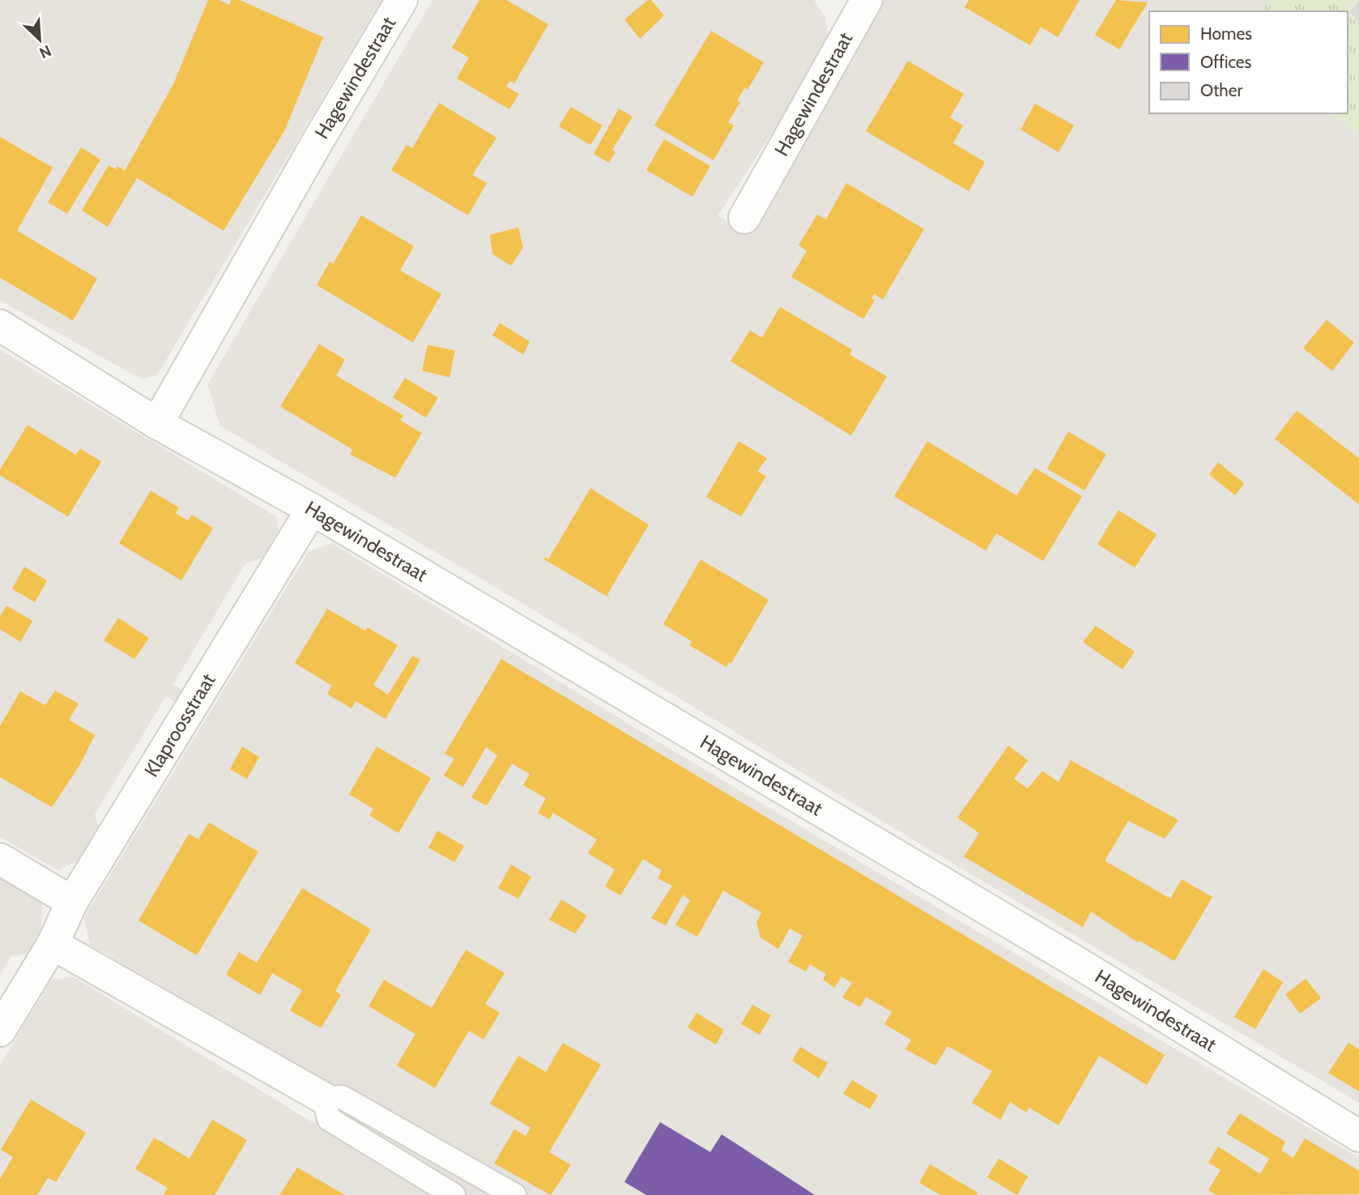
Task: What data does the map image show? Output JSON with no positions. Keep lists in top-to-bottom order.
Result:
{
  "streets": {
    "street": ["Hagewindestraat", "Klaproosstraat"]
  },
  "crossings": [
    ["Hagewindestraat", "Klaproosstraat"]
  ],
  "legend": ["Homes", "Offices", "Other"],
  "north": "bottom right"
}
